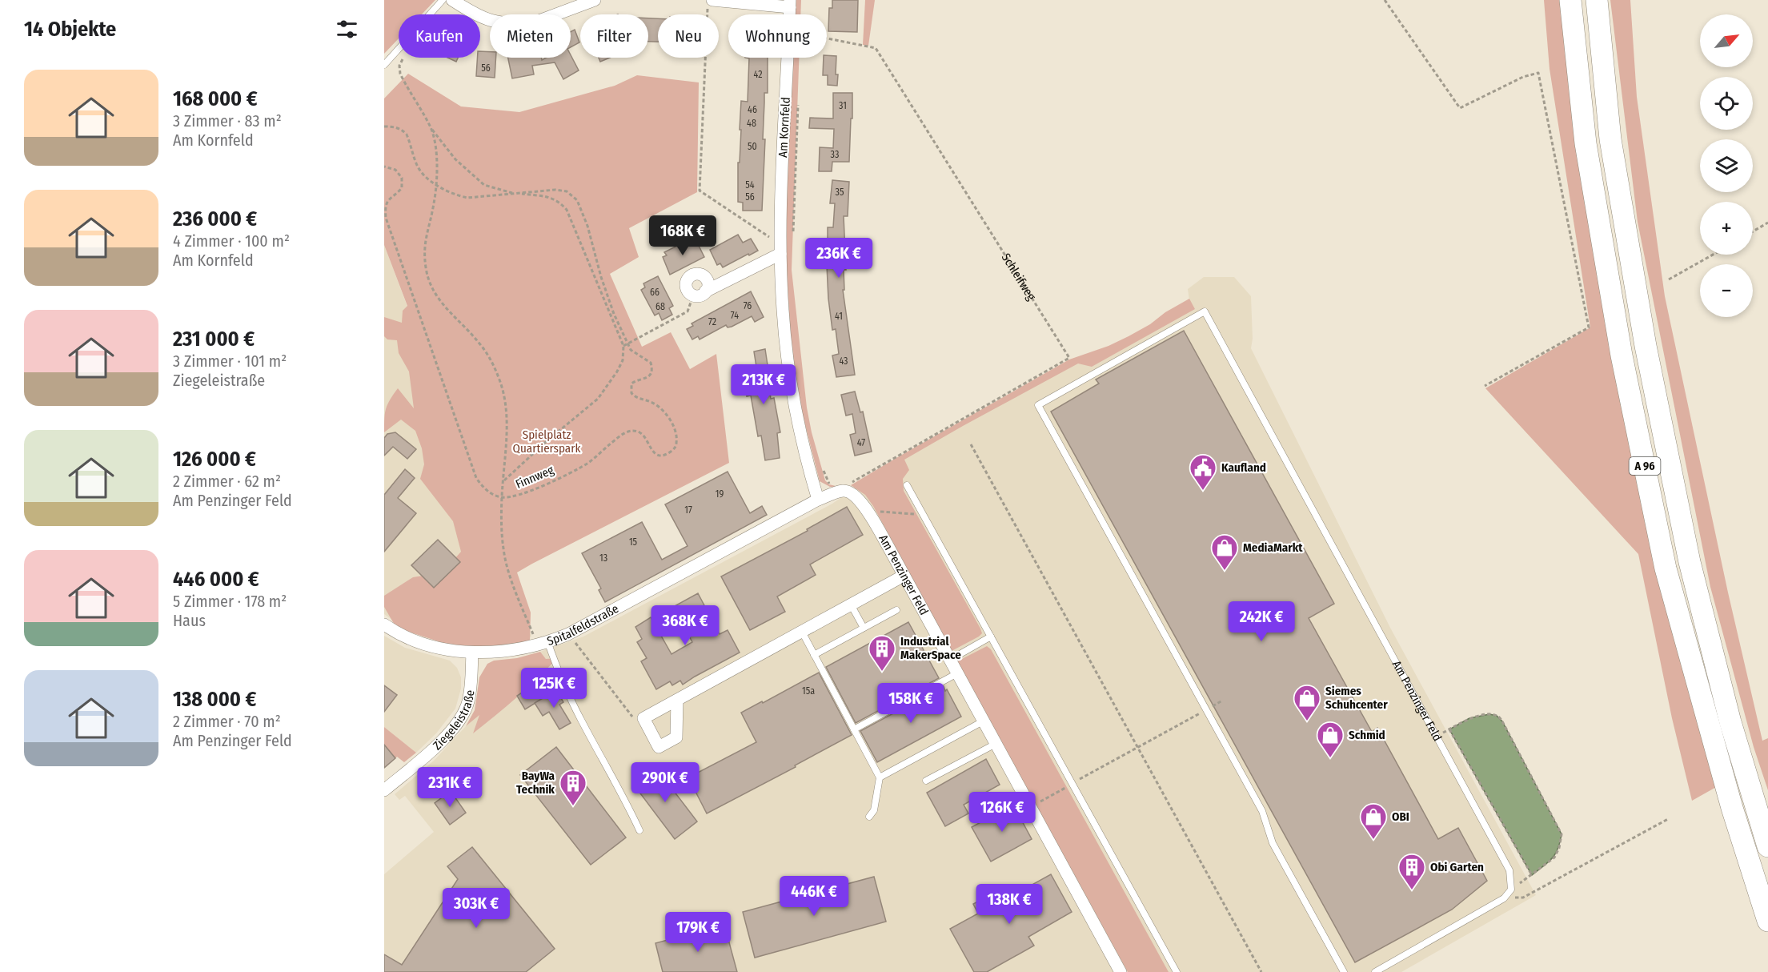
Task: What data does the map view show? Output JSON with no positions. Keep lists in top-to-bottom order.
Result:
{
  "streets": {
    "highway": ["A 96"],
    "street": [
      "Am Kornfeld",
      "Am Penzinger Feld",
      "Spitalfeldstraße",
      "Ziegeleistraße"
    ],
    "path": ["Schleifweg", "Finnweg"]
  },
  "crossings": [
    ["Am Kornfeld", "Spitalfeldstraße"],
    ["Schleifweg", "Am Penzinger Feld"],
    ["Spitalfeldstraße", "Ziegeleistraße"]
  ],
  "parks": ["Spielplatz Quartierspark"],
  "places": {
    "public building": ["Kaufland"],
    "shop": [
      "MediaMarkt",
      "Siemes Schuhcenter",
      "Schmid",
      "OBI"
    ],
    "building": ["Industrial MakerSpace", "BayWa Technik", "Obi Garten"]
  },
  "house_numbers": [
    "56",
    "42",
    "31",
    "46",
    "48",
    "50",
    "33",
    "54",
    "35",
    "56",
    "66",
    "76",
    "68",
    "74",
    "41",
    "72",
    "43",
    "47",
    "19",
    "17",
    "15",
    "13",
    "15a"
  ],
  "north": "top right",
  "page": {
    "heading": "14 Objekte",
    "map_buttons": ["+", "−"],
    "chip": [
      "Kaufen",
      "Mieten",
      "Filter",
      "Neu",
      "Wohnung"
    ],
    "list": [
      {
        "name": "168 000 €",
        "note": "3 Zimmer · 83 m² · Am Kornfeld"
      },
      {
        "name": "236 000 €",
        "note": "4 Zimmer · 100 m² · Am Kornfeld"
      },
      {
        "name": "231 000 €",
        "note": "3 Zimmer · 101 m² · Ziegeleistraße"
      },
      {
        "name": "126 000 €",
        "note": "2 Zimmer · 62 m² · Am Penzinger Feld"
      },
      {
        "name": "446 000 €",
        "note": "5 Zimmer · 178 m² · Haus"
      },
      {
        "name": "138 000 €",
        "note": "2 Zimmer · 70 m² · Am Penzinger Feld"
      }
    ],
    "price": [
      "168K €",
      "236K €",
      "213K €",
      "242K €",
      "368K €",
      "125K €",
      "158K €",
      "290K €",
      "231K €",
      "126K €",
      "446K €",
      "138K €",
      "303K €",
      "179K €"
    ]
  }
}
